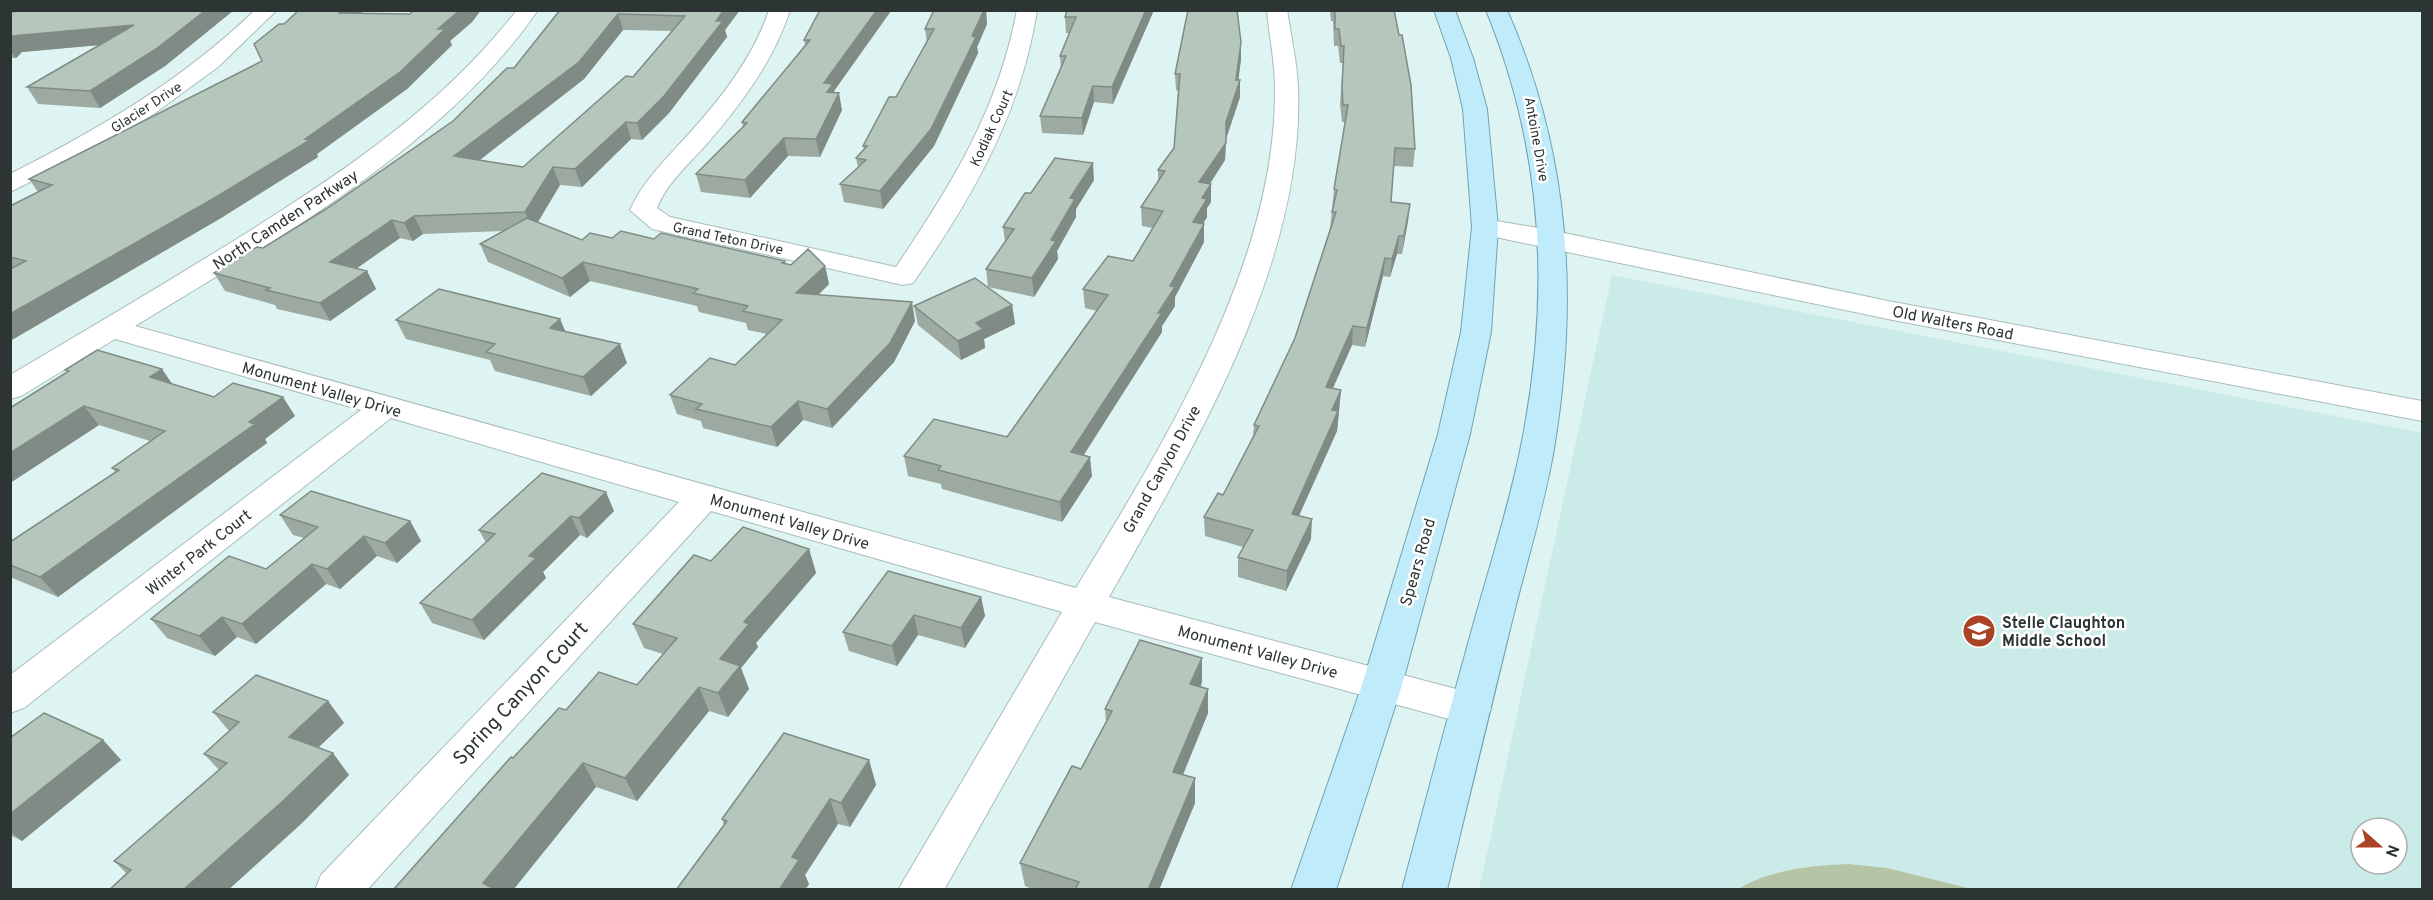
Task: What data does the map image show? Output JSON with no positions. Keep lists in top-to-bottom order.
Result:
{
  "streets": {
    "main road": ["Antoine Drive", "Spears Road"],
    "street": [
      "Glacier Drive",
      "Kodiak Court",
      "North Camden Parkway",
      "Grand Teton Drive",
      "Old Walters Road",
      "Monument Valley Drive",
      "Grand Canyon Drive",
      "Winter Park Court",
      "Spring Canyon Court"
    ]
  },
  "crossings": [
    ["Kodiak Court", "Grand Teton Drive"],
    ["Antoine Drive", "Old Walters Road"],
    ["North Camden Parkway", "Monument Valley Drive"],
    ["Old Walters Road", "Spears Road"],
    ["Monument Valley Drive", "Grand Canyon Drive"],
    ["Monument Valley Drive", "Winter Park Court"],
    ["Monument Valley Drive", "Spears Road"],
    ["Monument Valley Drive", "Spring Canyon Court"]
  ],
  "places": {
    "school or university": ["Stelle Claughton Middle School"]
  },
  "north": "right"
}
